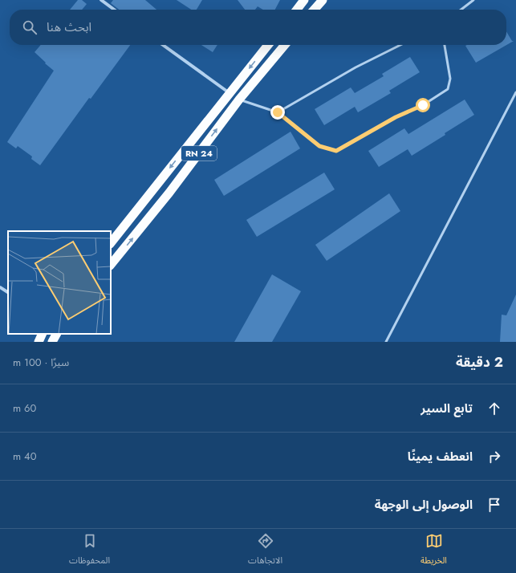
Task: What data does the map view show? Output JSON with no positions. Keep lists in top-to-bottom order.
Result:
{
  "streets": {
    "highway": ["RN 24"]
  },
  "page": {
    "search": "ابحث هنا",
    "heading": ["2 دقيقة", "سيرًا · 100 m"],
    "list": [
      ["تابع السير", "60 m"],
      ["انعطف يمينًا", "40 m"],
      "الوصول إلى الوجهة"
    ],
    "nav": ["الخريطة", "الاتجاهات", "المحفوظات"]
  }
}
